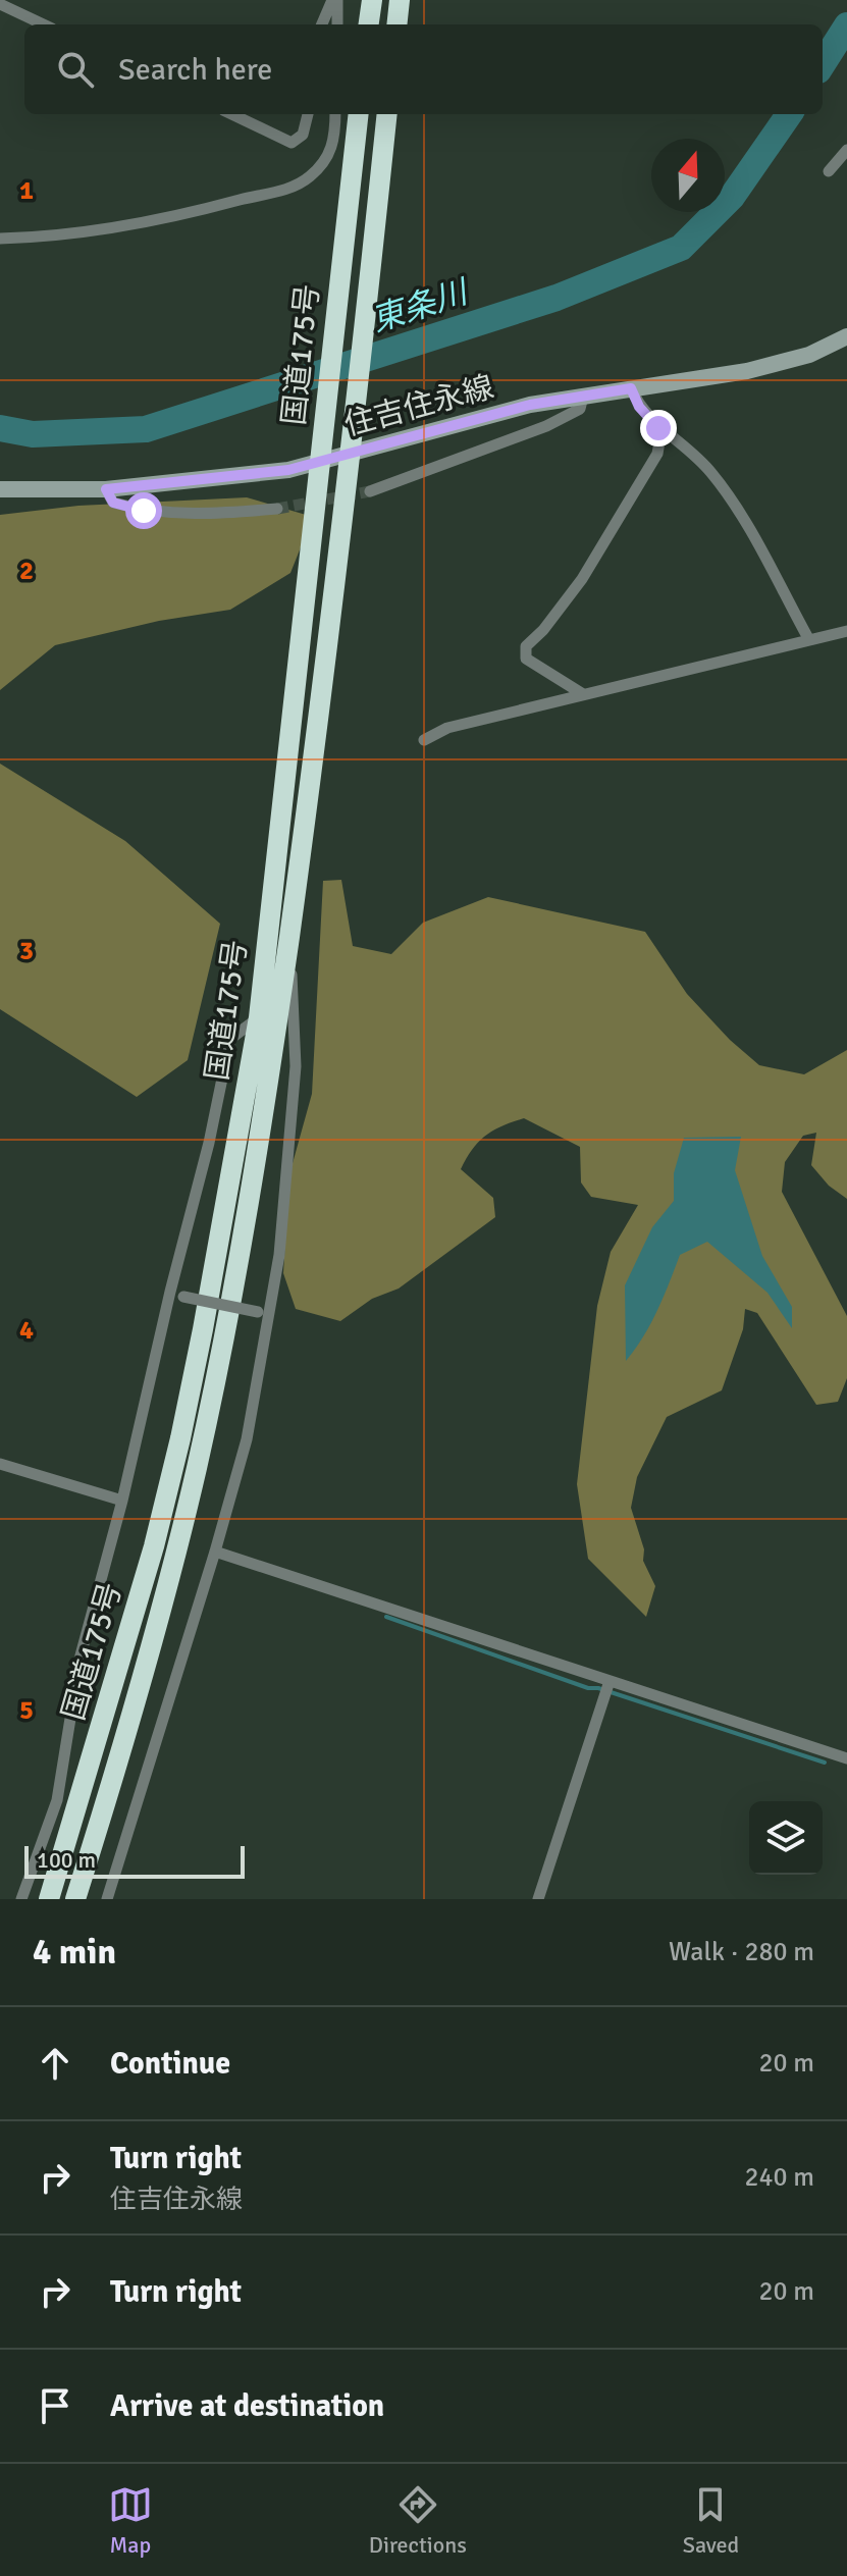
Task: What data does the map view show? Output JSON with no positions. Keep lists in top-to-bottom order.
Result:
{
  "streets": {
    "highway": ["国道175号"],
    "main road": ["住吉住永線"]
  },
  "crossings": [
    ["国道175号", "住吉住永線"]
  ],
  "water": ["東条川"],
  "scale_bar": "100 m",
  "north": "top",
  "page": {
    "search": "Search here",
    "scale": "100 m",
    "heading": ["4 min", "Walk · 280 m"],
    "list": [
      ["Continue", "20 m"],
      ["Turn right", "住吉住永線", "240 m"],
      ["Turn right", "20 m"],
      "Arrive at destination"
    ],
    "nav": ["Map", "Directions", "Saved"]
  },
  "grid": {
    "rows": [
      "1",
      "2",
      "3",
      "4",
      "5"
    ]
  }
}
